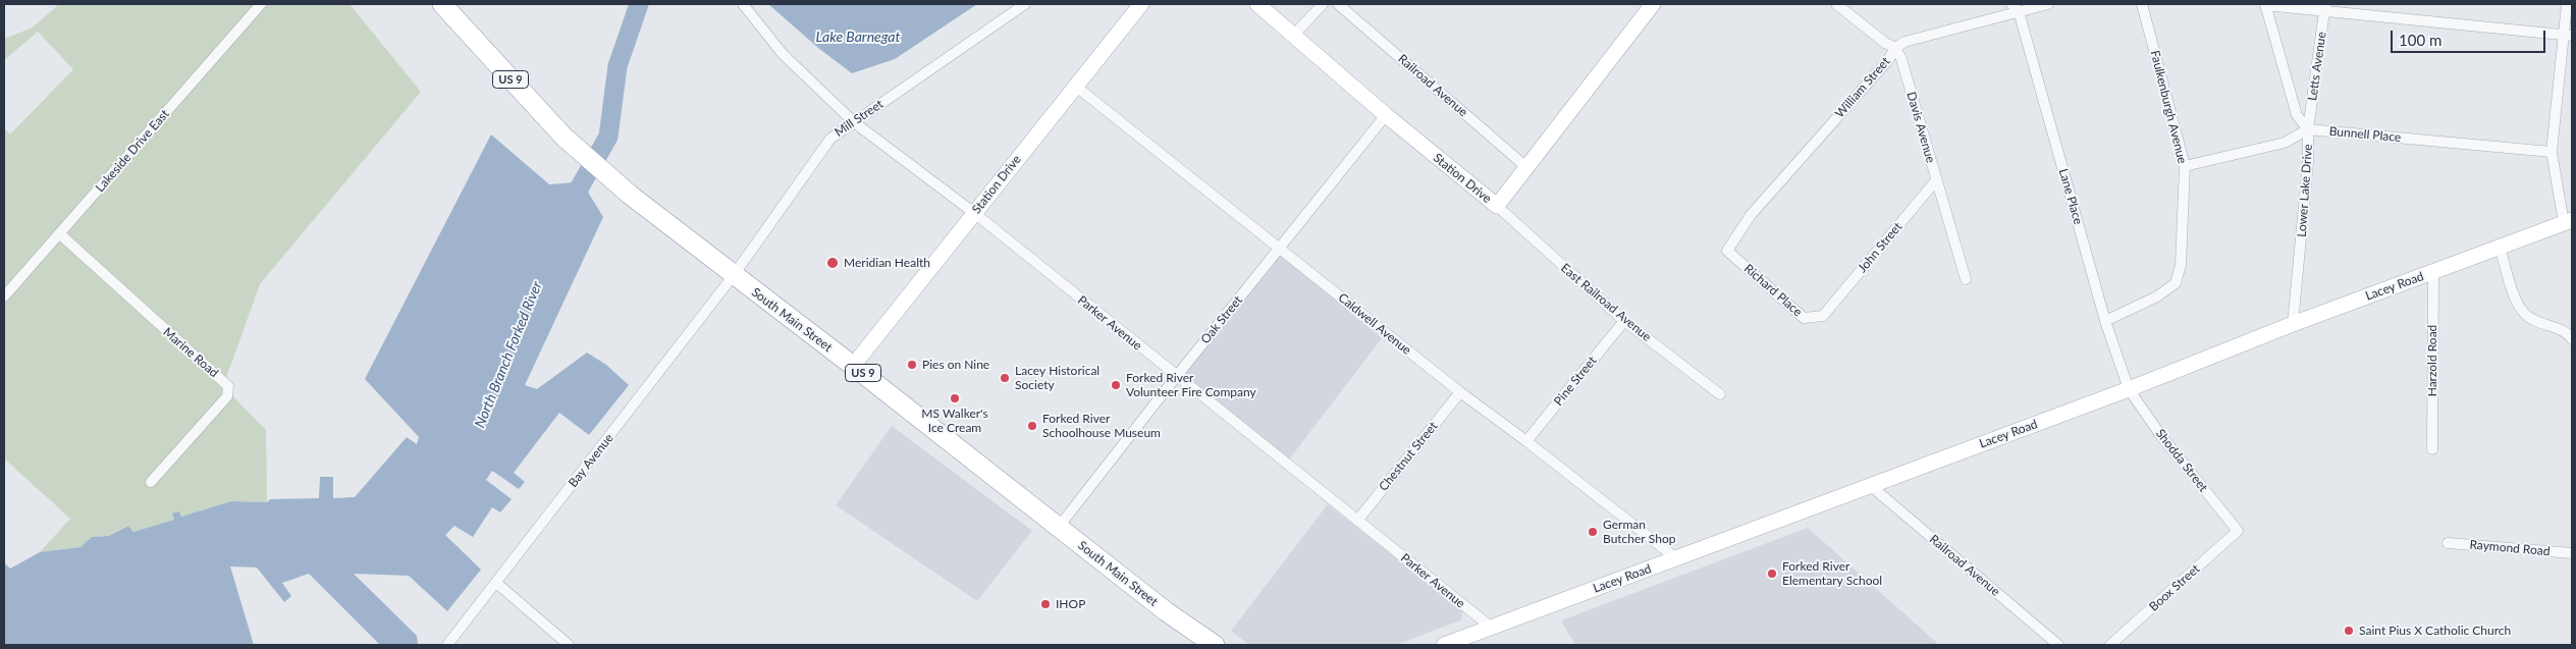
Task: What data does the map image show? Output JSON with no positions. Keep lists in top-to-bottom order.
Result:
{
  "streets": {
    "highway": ["US 9", "South Main Street"],
    "main road": ["Station Drive", "Lacey Road"],
    "street": [
      "Letts Avenue",
      "Railroad Avenue",
      "William Street",
      "Faulkenburgh Avenue",
      "Mill Street",
      "Davis Avenue",
      "Bunnell Place",
      "Lakeside Drive East",
      "Lower Lake Drive",
      "Lane Place",
      "John Street",
      "Richard Place",
      "East Railroad Avenue",
      "Oak Street",
      "Parker Avenue",
      "Caldwell Avenue",
      "Marine Road",
      "Harzold Road",
      "Pine Street",
      "Chestnut Street",
      "Bay Avenue",
      "Shodda Street",
      "Raymond Road",
      "Boox Street"
    ]
  },
  "crossings": [
    ["Letts Avenue", "Bunnell Place"],
    ["Letts Avenue", "Lower Lake Drive"],
    ["Railroad Avenue", "Station Drive"],
    ["Railroad Avenue", "Lacey Road"],
    ["William Street", "Davis Avenue"],
    ["William Street", "Lane Place"],
    ["William Street", "Richard Place"],
    ["Faulkenburgh Avenue", "Lane Place"],
    ["Mill Street", "South Main Street"],
    ["Mill Street", "Parker Avenue"],
    ["Mill Street", "Bay Avenue"],
    ["Davis Avenue", "John Street"],
    ["Bunnell Place", "Lower Lake Drive"],
    ["Lakeside Drive East", "Marine Road"],
    ["Station Drive", "East Railroad Avenue"],
    ["Station Drive", "South Main Street"],
    ["Station Drive", "Oak Street"],
    ["Station Drive", "Parker Avenue"],
    ["Station Drive", "Caldwell Avenue"],
    ["Lower Lake Drive", "Lacey Road"],
    ["Lane Place", "Lacey Road"],
    ["Lane Place", "Shodda Street"],
    ["John Street", "Richard Place"],
    ["Lacey Road", "Parker Avenue"],
    ["Lacey Road", "Caldwell Avenue"],
    ["Lacey Road", "Harzold Road"],
    ["Lacey Road", "Shodda Street"],
    ["East Railroad Avenue", "Pine Street"],
    ["South Main Street", "Oak Street"],
    ["South Main Street", "Bay Avenue"],
    ["Oak Street", "Parker Avenue"],
    ["Oak Street", "Caldwell Avenue"],
    ["Parker Avenue", "Chestnut Street"],
    ["Caldwell Avenue", "Pine Street"],
    ["Caldwell Avenue", "Chestnut Street"],
    ["Shodda Street", "Boox Street"]
  ],
  "water": ["Lake Barnegat", "North Branch Forked River"],
  "places": [
    "Meridian Health",
    "Pies on Nine",
    "Lacey Historical Society",
    "Forked River Volunteer Fire Company",
    "MS Walker's Ice Cream",
    "Forked River Schoolhouse Museum",
    "German Butcher Shop",
    "Forked River Elementary School",
    "IHOP",
    "Saint Pius X Catholic Church"
  ],
  "scale_bar": "100 m"
}
